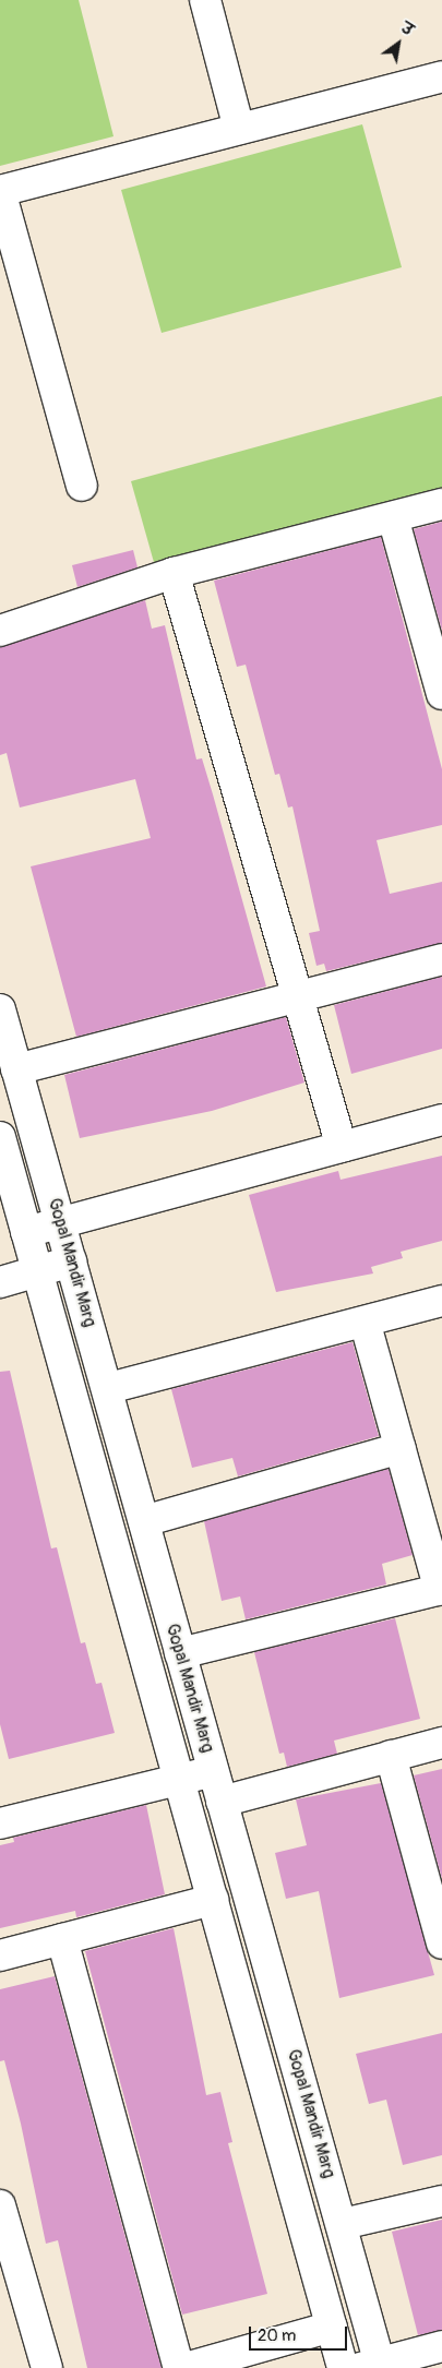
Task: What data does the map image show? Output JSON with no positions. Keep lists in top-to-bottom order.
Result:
{
  "streets": {
    "street": ["Gopal Mandir Marg"]
  },
  "scale_bar": "20 m",
  "north": "top right"
}
